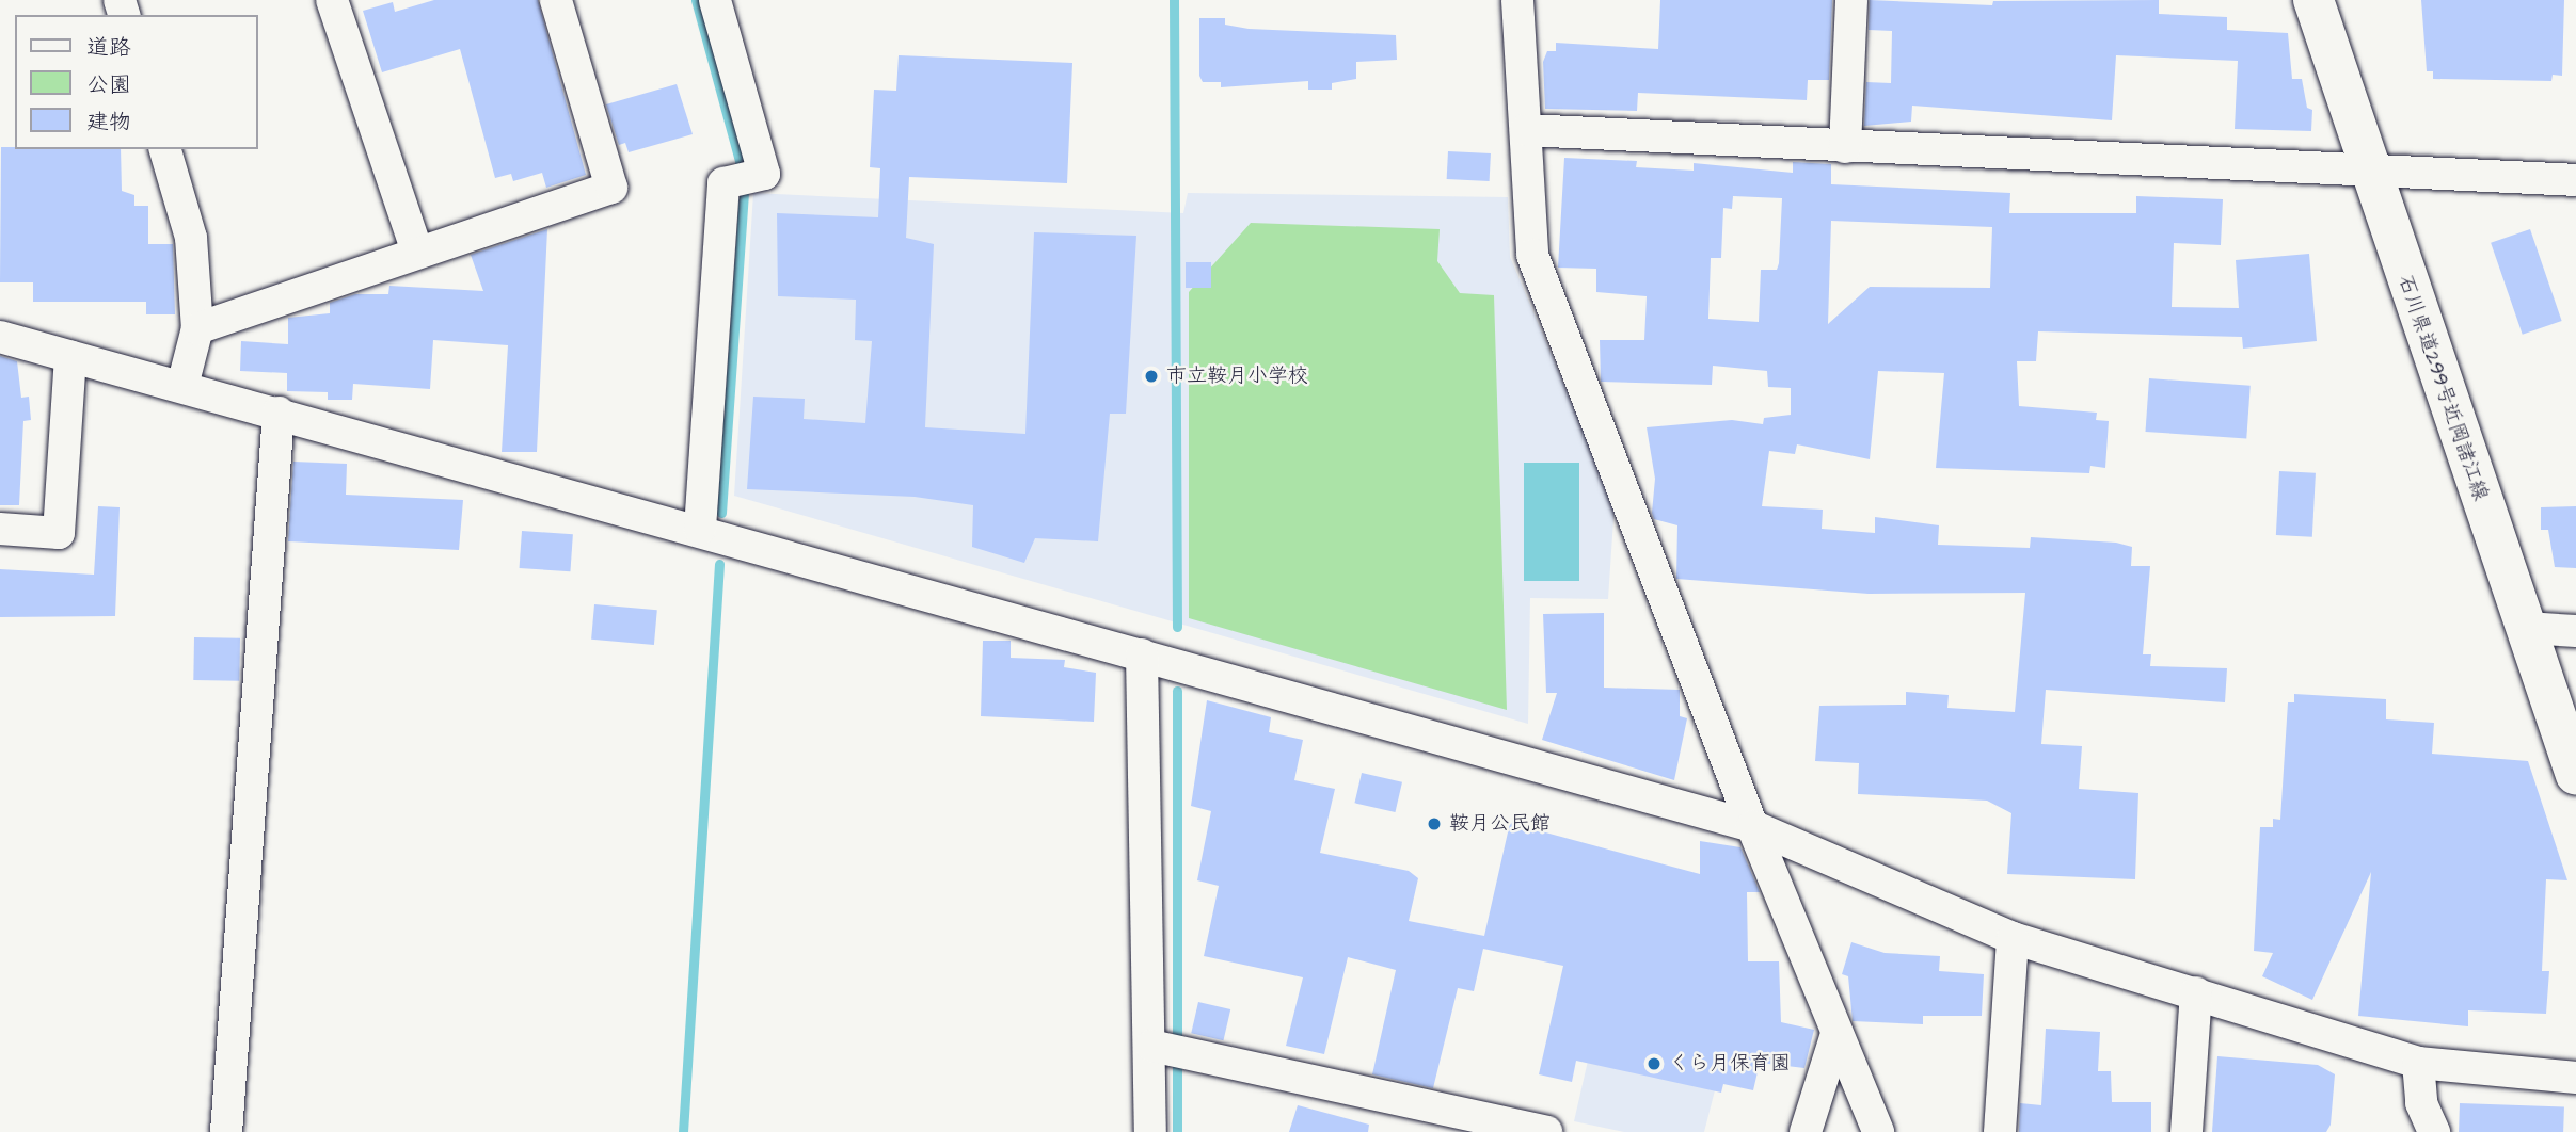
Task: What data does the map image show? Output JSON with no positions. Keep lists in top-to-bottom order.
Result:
{
  "streets": {
    "main road": ["石川県道299号近岡諸江線"]
  },
  "places": ["市立鞍月小学校", "鞍月公民館", "くら月保育園"],
  "legend": ["道路", "公園", "建物"]
}
